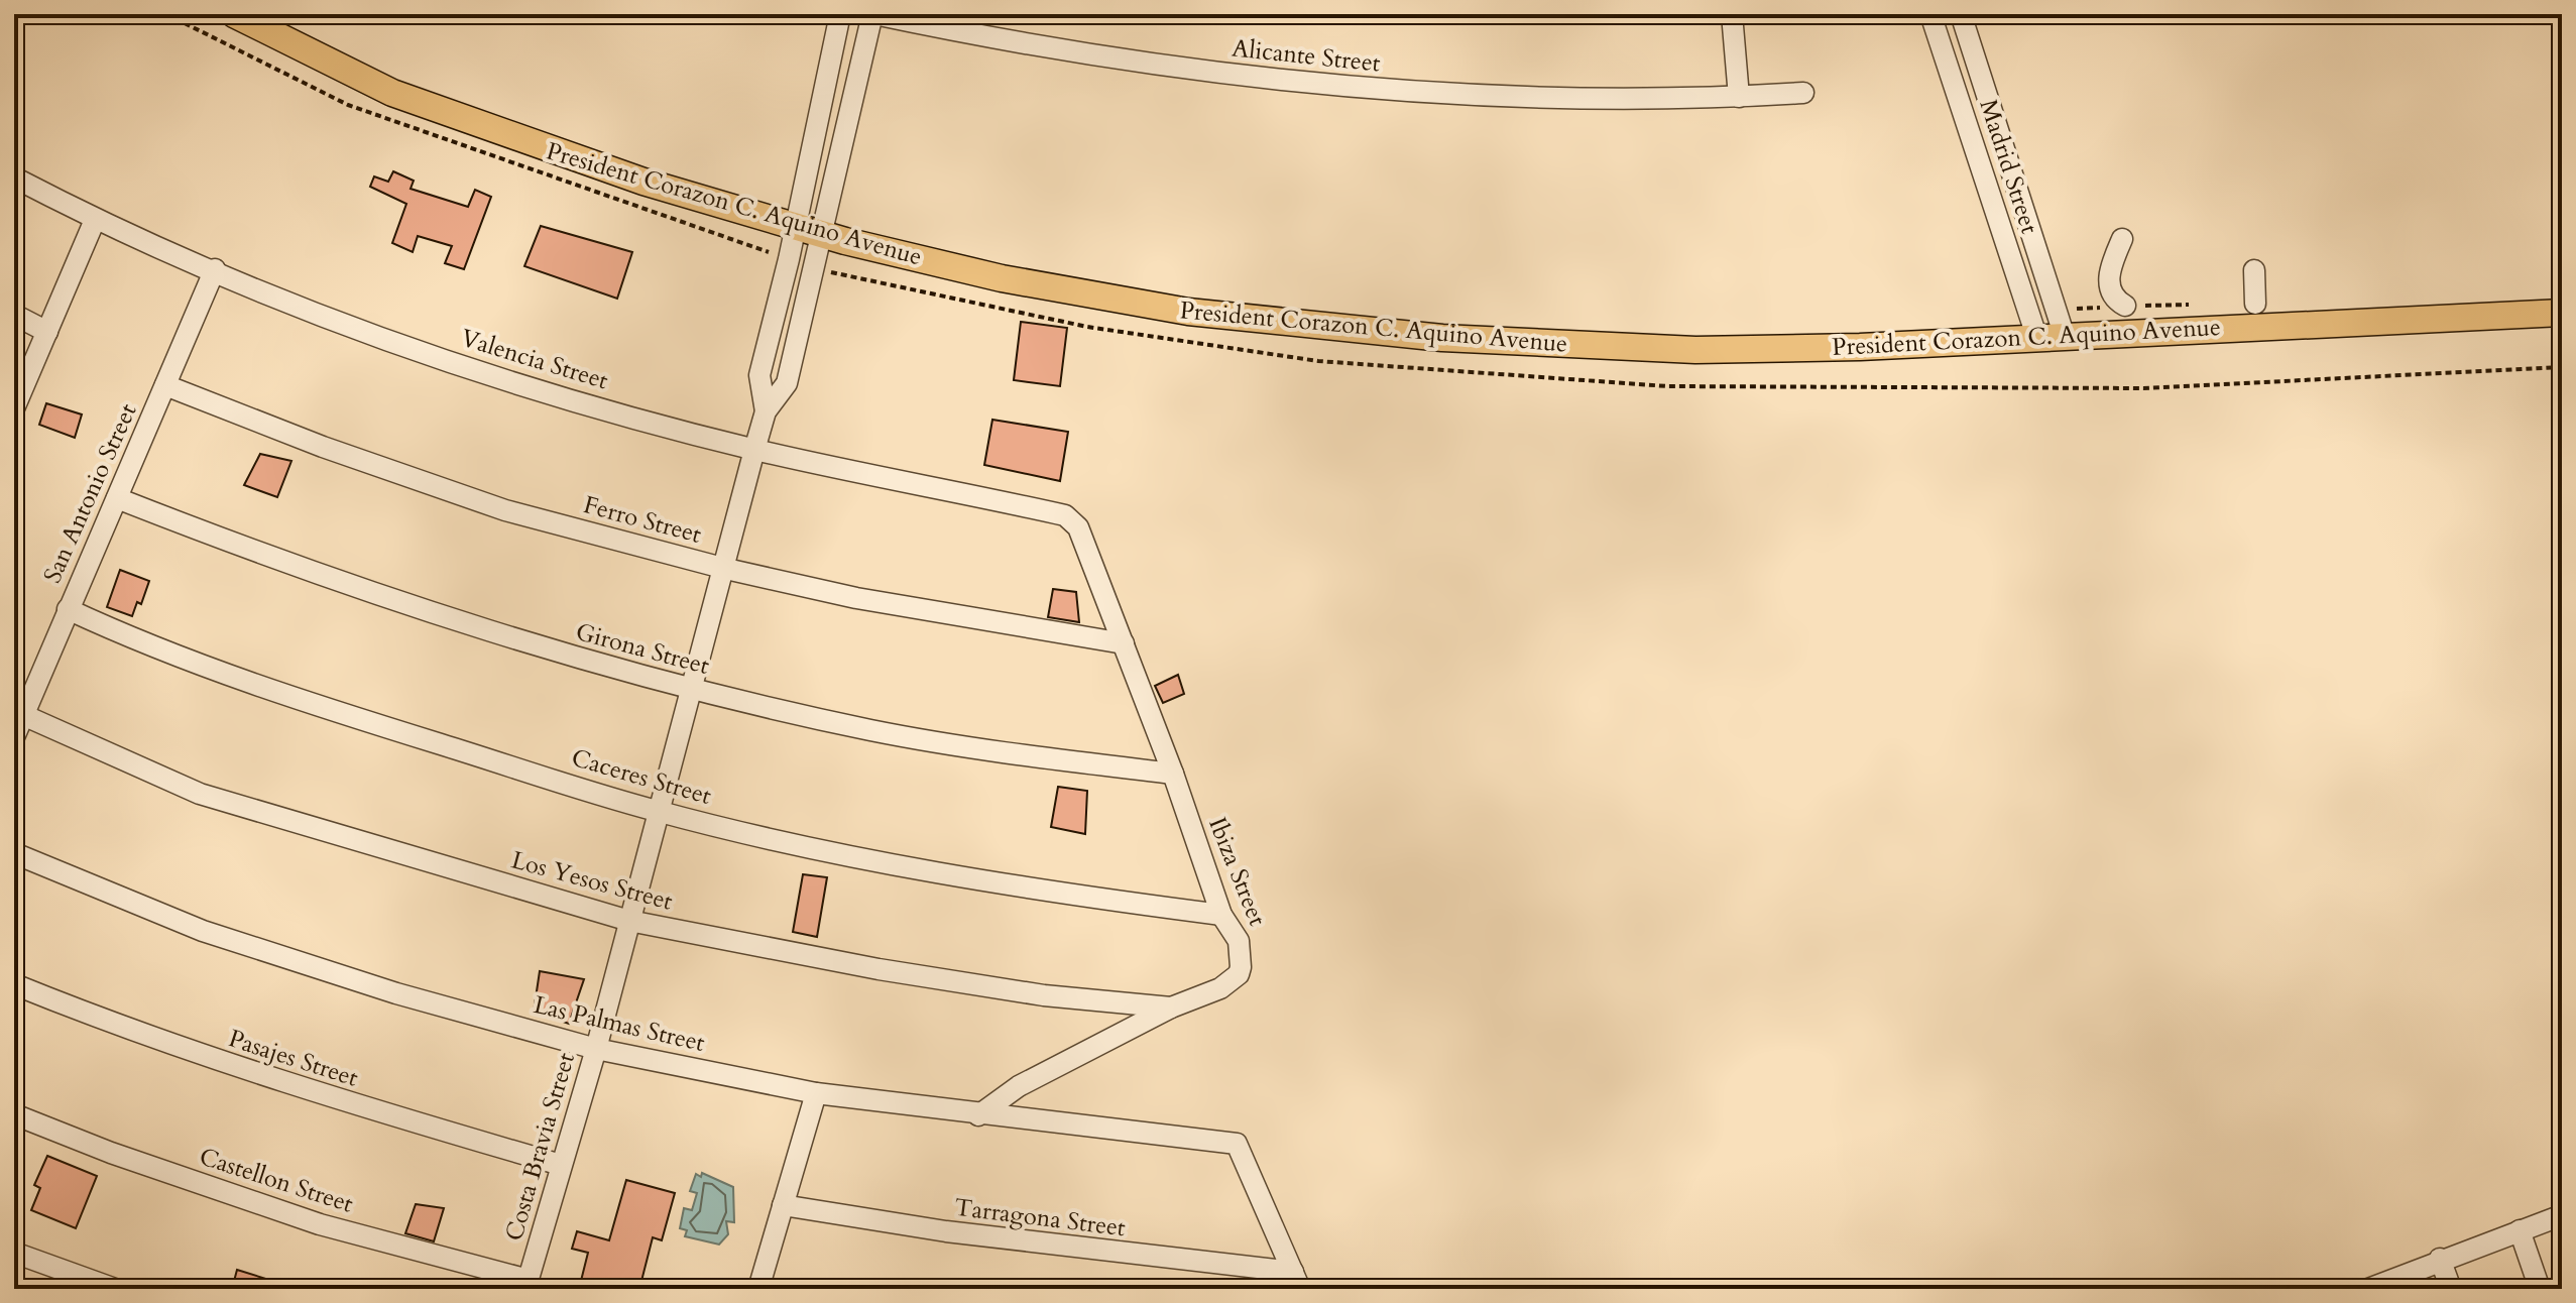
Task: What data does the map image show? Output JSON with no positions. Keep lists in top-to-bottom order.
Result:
{
  "streets": {
    "main road": ["President Corazon C. Aquino Avenue"],
    "street": [
      "Alicante Street",
      "Madrid Street",
      "Valencia Street",
      "San Antonio Street",
      "Ferro Street",
      "Girona Street",
      "Caceres Street",
      "Ibiza Street",
      "Los Yesos Street",
      "Las Palmas Street",
      "Pasajes Street",
      "Costa Bravia Street",
      "Castellon Street",
      "Tarragona Street"
    ]
  },
  "crossings": [
    ["Alicante Street", "Costa Bravia Street"],
    ["Madrid Street", "President Corazon C. Aquino Avenue"],
    ["President Corazon C. Aquino Avenue", "Costa Bravia Street"],
    ["Valencia Street", "San Antonio Street"],
    ["Valencia Street", "Ibiza Street"],
    ["Valencia Street", "Costa Bravia Street"],
    ["San Antonio Street", "Ferro Street"],
    ["San Antonio Street", "Girona Street"],
    ["San Antonio Street", "Caceres Street"],
    ["San Antonio Street", "Los Yesos Street"],
    ["Ferro Street", "Ibiza Street"],
    ["Ferro Street", "Costa Bravia Street"],
    ["Girona Street", "Ibiza Street"],
    ["Girona Street", "Costa Bravia Street"],
    ["Caceres Street", "Ibiza Street"],
    ["Caceres Street", "Costa Bravia Street"],
    ["Ibiza Street", "Los Yesos Street"],
    ["Ibiza Street", "Las Palmas Street"],
    ["Los Yesos Street", "Costa Bravia Street"],
    ["Las Palmas Street", "Costa Bravia Street"],
    ["Las Palmas Street", "Tarragona Street"],
    ["Pasajes Street", "Costa Bravia Street"],
    ["Costa Bravia Street", "Castellon Street"]
  ]
}
